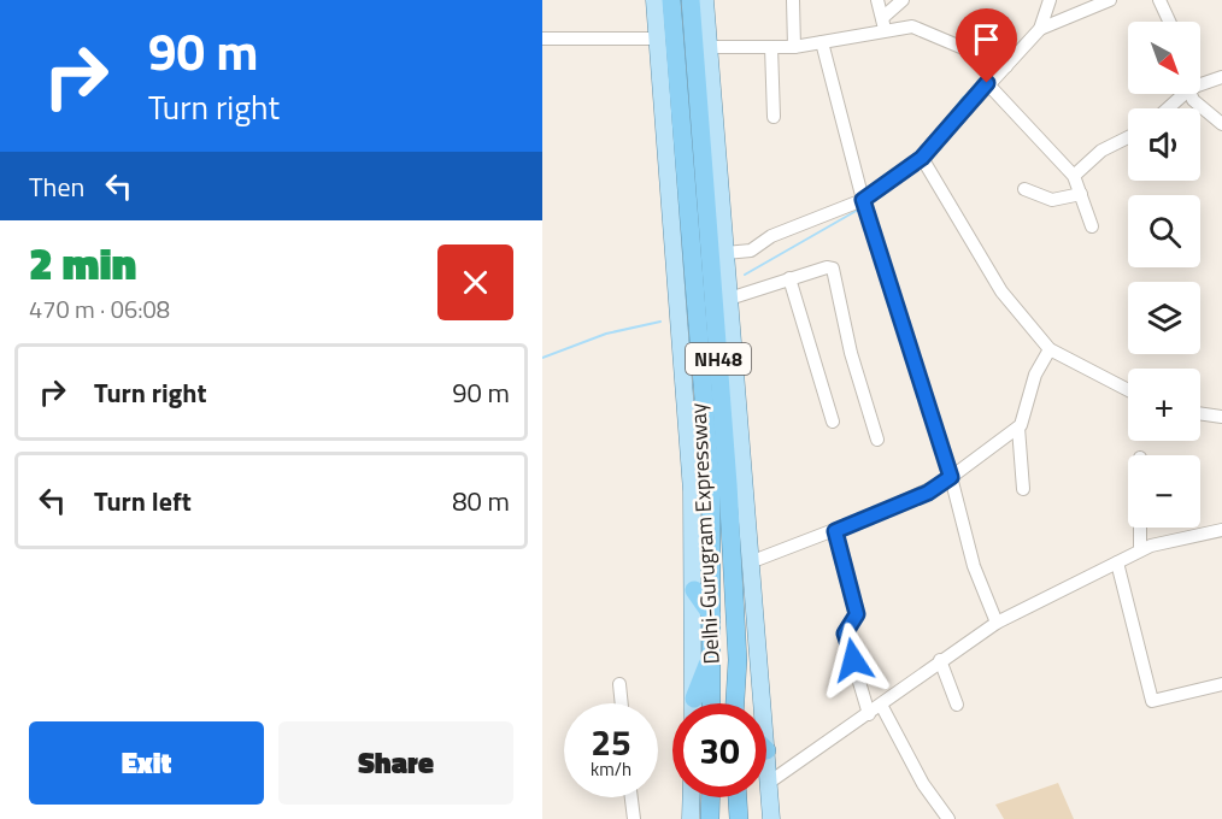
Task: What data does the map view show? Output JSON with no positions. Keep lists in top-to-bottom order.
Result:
{
  "streets": {
    "highway": ["NH48", "Delhi-Gurugram Expressway"]
  },
  "north": "bottom right",
  "page": {
    "turn": ["90 m", "Turn right"],
    "map_buttons": ["+", "−"],
    "then": "Then",
    "heading": ["2 min", "470 m · 06:08"],
    "list": [
      {
        "name": "Turn right",
        "value": "90 m"
      },
      {
        "name": "Turn left",
        "value": "80 m"
      }
    ],
    "speed": "25 km/h",
    "limit": "30",
    "buttons": ["Exit", "Share"]
  }
}
